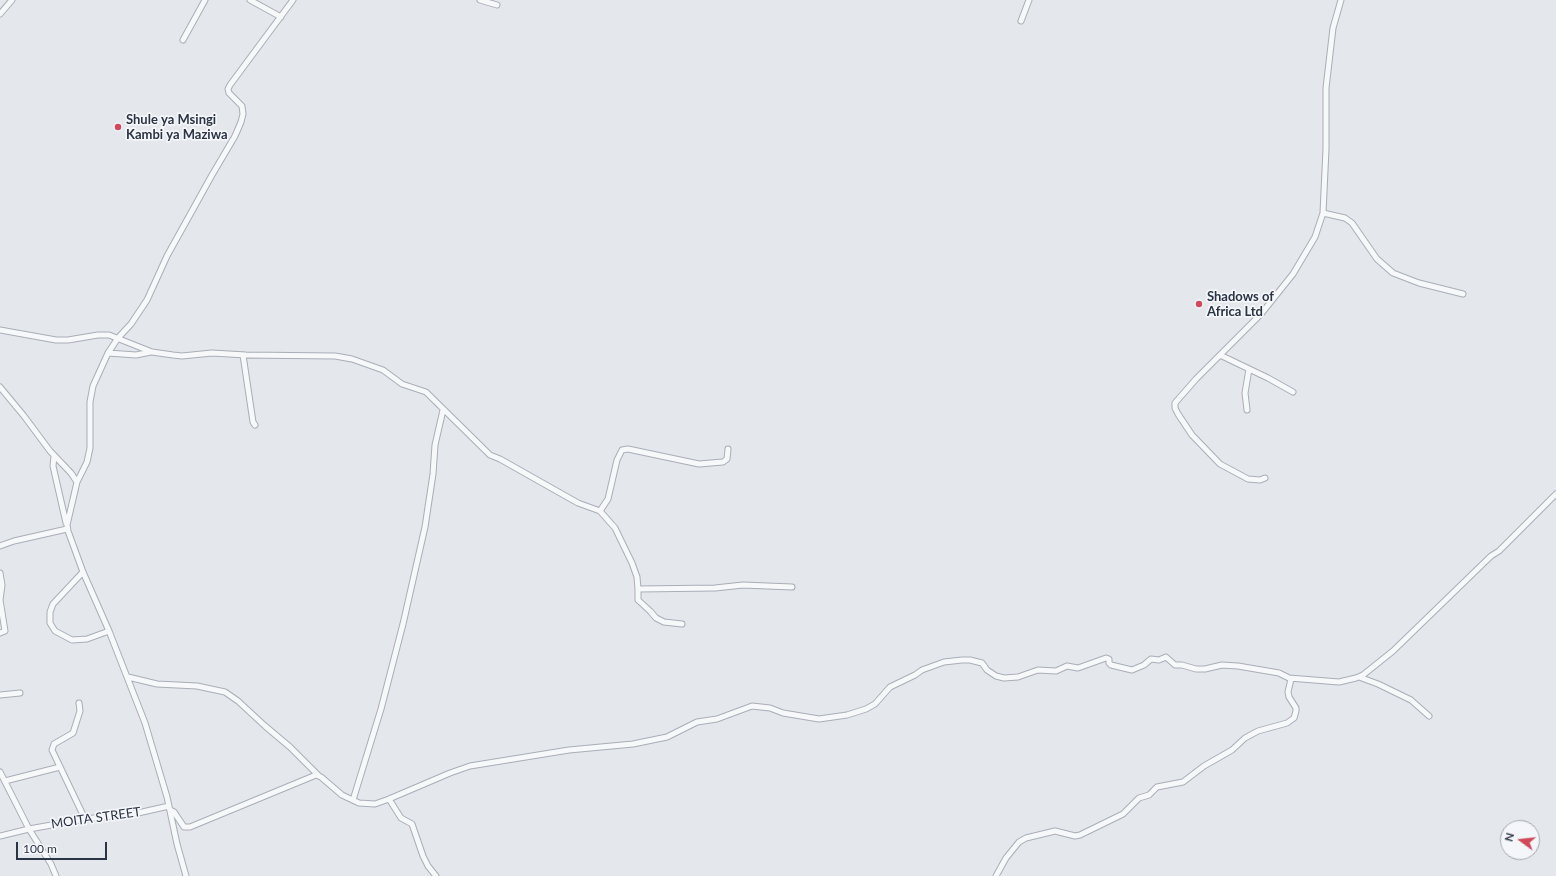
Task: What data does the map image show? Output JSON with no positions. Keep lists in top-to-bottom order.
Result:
{
  "streets": {
    "street": ["MOITA STREET"]
  },
  "places": ["Shule ya Msingi Kambi ya Maziwa", "Shadows of Africa Ltd"],
  "scale_bar": "100 m",
  "north": "left"
}
